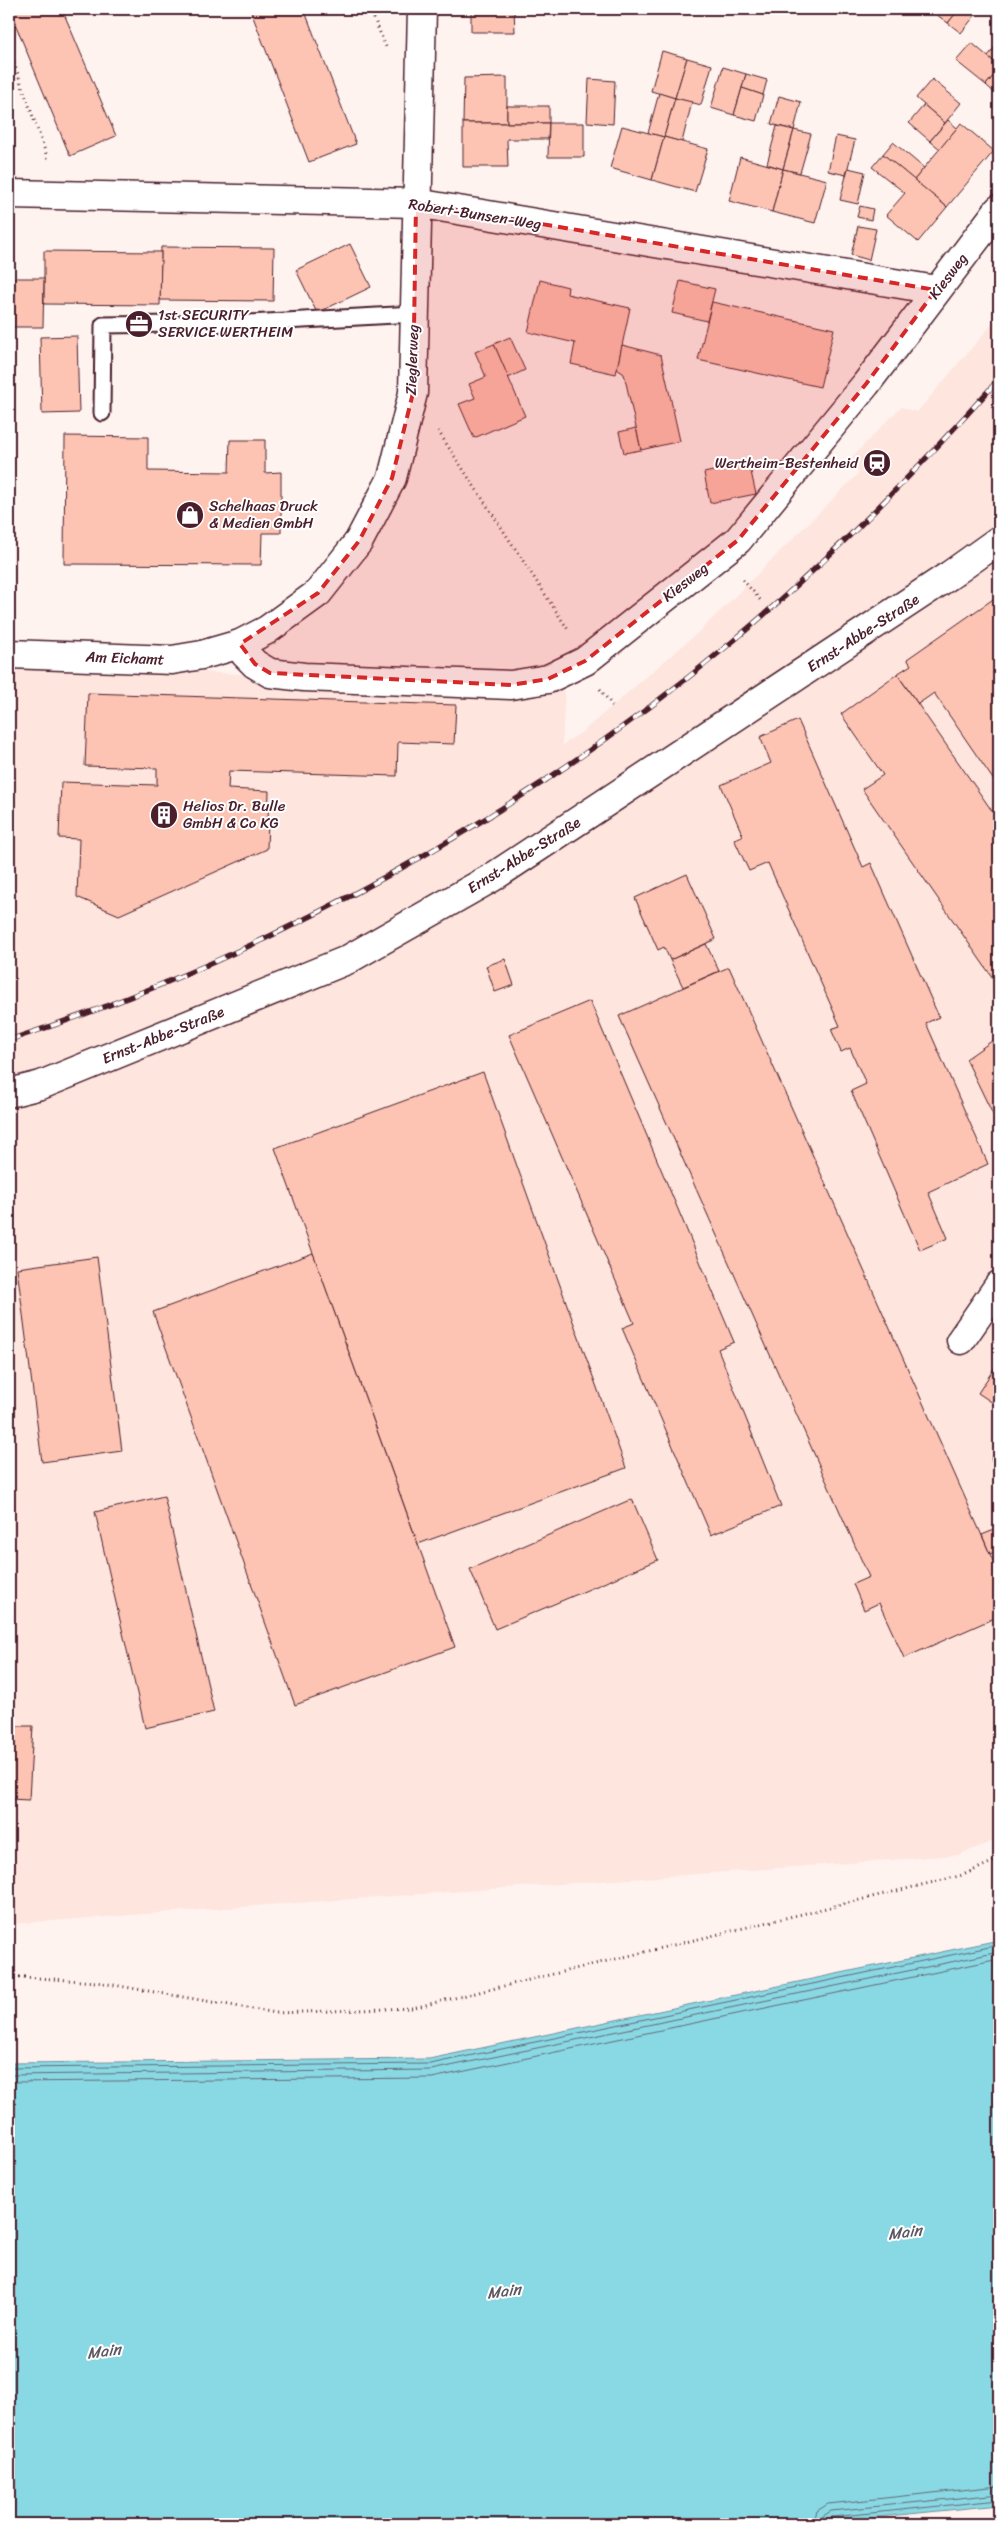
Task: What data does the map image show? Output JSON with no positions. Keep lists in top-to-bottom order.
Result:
{
  "streets": {
    "street": [
      "Robert-Bunsen-Weg",
      "Kiesweg",
      "Zieglerweg",
      "Ernst-Abbe-Straße",
      "Am Eichamt"
    ]
  },
  "crossings": [
    ["Robert-Bunsen-Weg", "Kiesweg"],
    ["Robert-Bunsen-Weg", "Zieglerweg"],
    ["Kiesweg", "Zieglerweg"],
    ["Kiesweg", "Am Eichamt"],
    ["Zieglerweg", "Am Eichamt"]
  ],
  "water": ["Main"],
  "places": {
    "office": ["1st SECURITY SERVICE WERTHEIM"],
    "station": ["Wertheim-Bestenheid"],
    "shop": ["Schelhaas Druck & Medien GmbH"],
    "building": ["Helios Dr. Bulle GmbH & Co KG"]
  }
}
